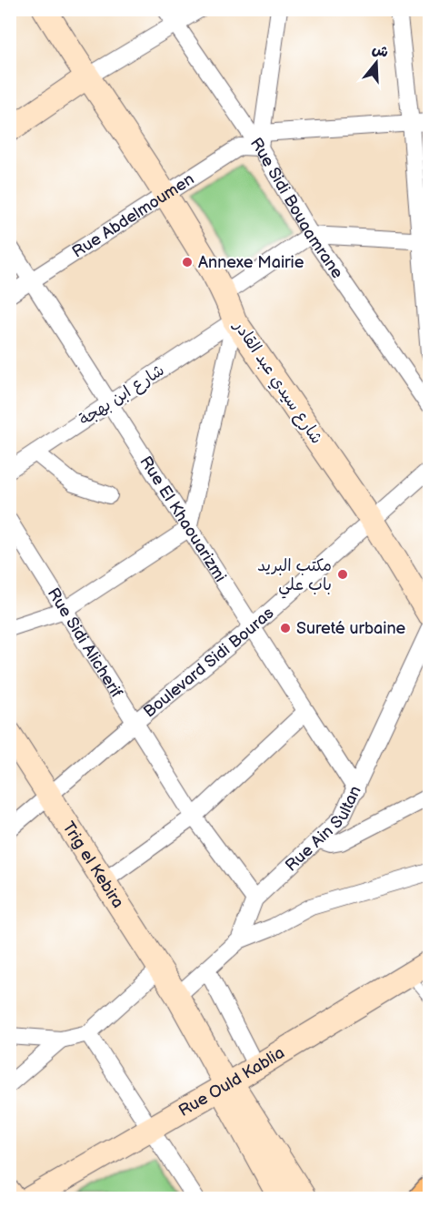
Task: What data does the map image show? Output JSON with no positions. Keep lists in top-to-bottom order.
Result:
{
  "streets": {
    "street": [
      "Rue Sidi Bouaamrane",
      "Rue Abdelmoumen",
      "شارع سيدي عبد القادر",
      "شارع ابن بهجة",
      "Rue El Khaouarizmi",
      "Rue Sidi Alicherif",
      "Boulevard Sidi Bouras",
      "Rue Ain Sultan",
      "Trig el Kebira",
      "Rue Ould Kablia"
    ]
  },
  "crossings": [
    ["Rue Sidi Bouaamrane", "Rue Abdelmoumen"],
    ["Rue Abdelmoumen", "شارع سيدي عبد القادر"],
    ["Rue Abdelmoumen", "Rue El Khaouarizmi"],
    ["شارع سيدي عبد القادر", "شارع ابن بهجة"],
    ["شارع سيدي عبد القادر", "Boulevard Sidi Bouras"],
    ["شارع ابن بهجة", "Rue El Khaouarizmi"],
    ["Rue El Khaouarizmi", "Boulevard Sidi Bouras"],
    ["Rue El Khaouarizmi", "Rue Ain Sultan"],
    ["Rue Sidi Alicherif", "Boulevard Sidi Bouras"],
    ["Rue Sidi Alicherif", "Rue Ain Sultan"],
    ["Boulevard Sidi Bouras", "Trig el Kebira"],
    ["Rue Ain Sultan", "Trig el Kebira"],
    ["Trig el Kebira", "Rue Ould Kablia"]
  ],
  "places": ["Annexe Mairie", "مكتب البريد باب علي", "Sureté urbaine"],
  "north": "top"
}
